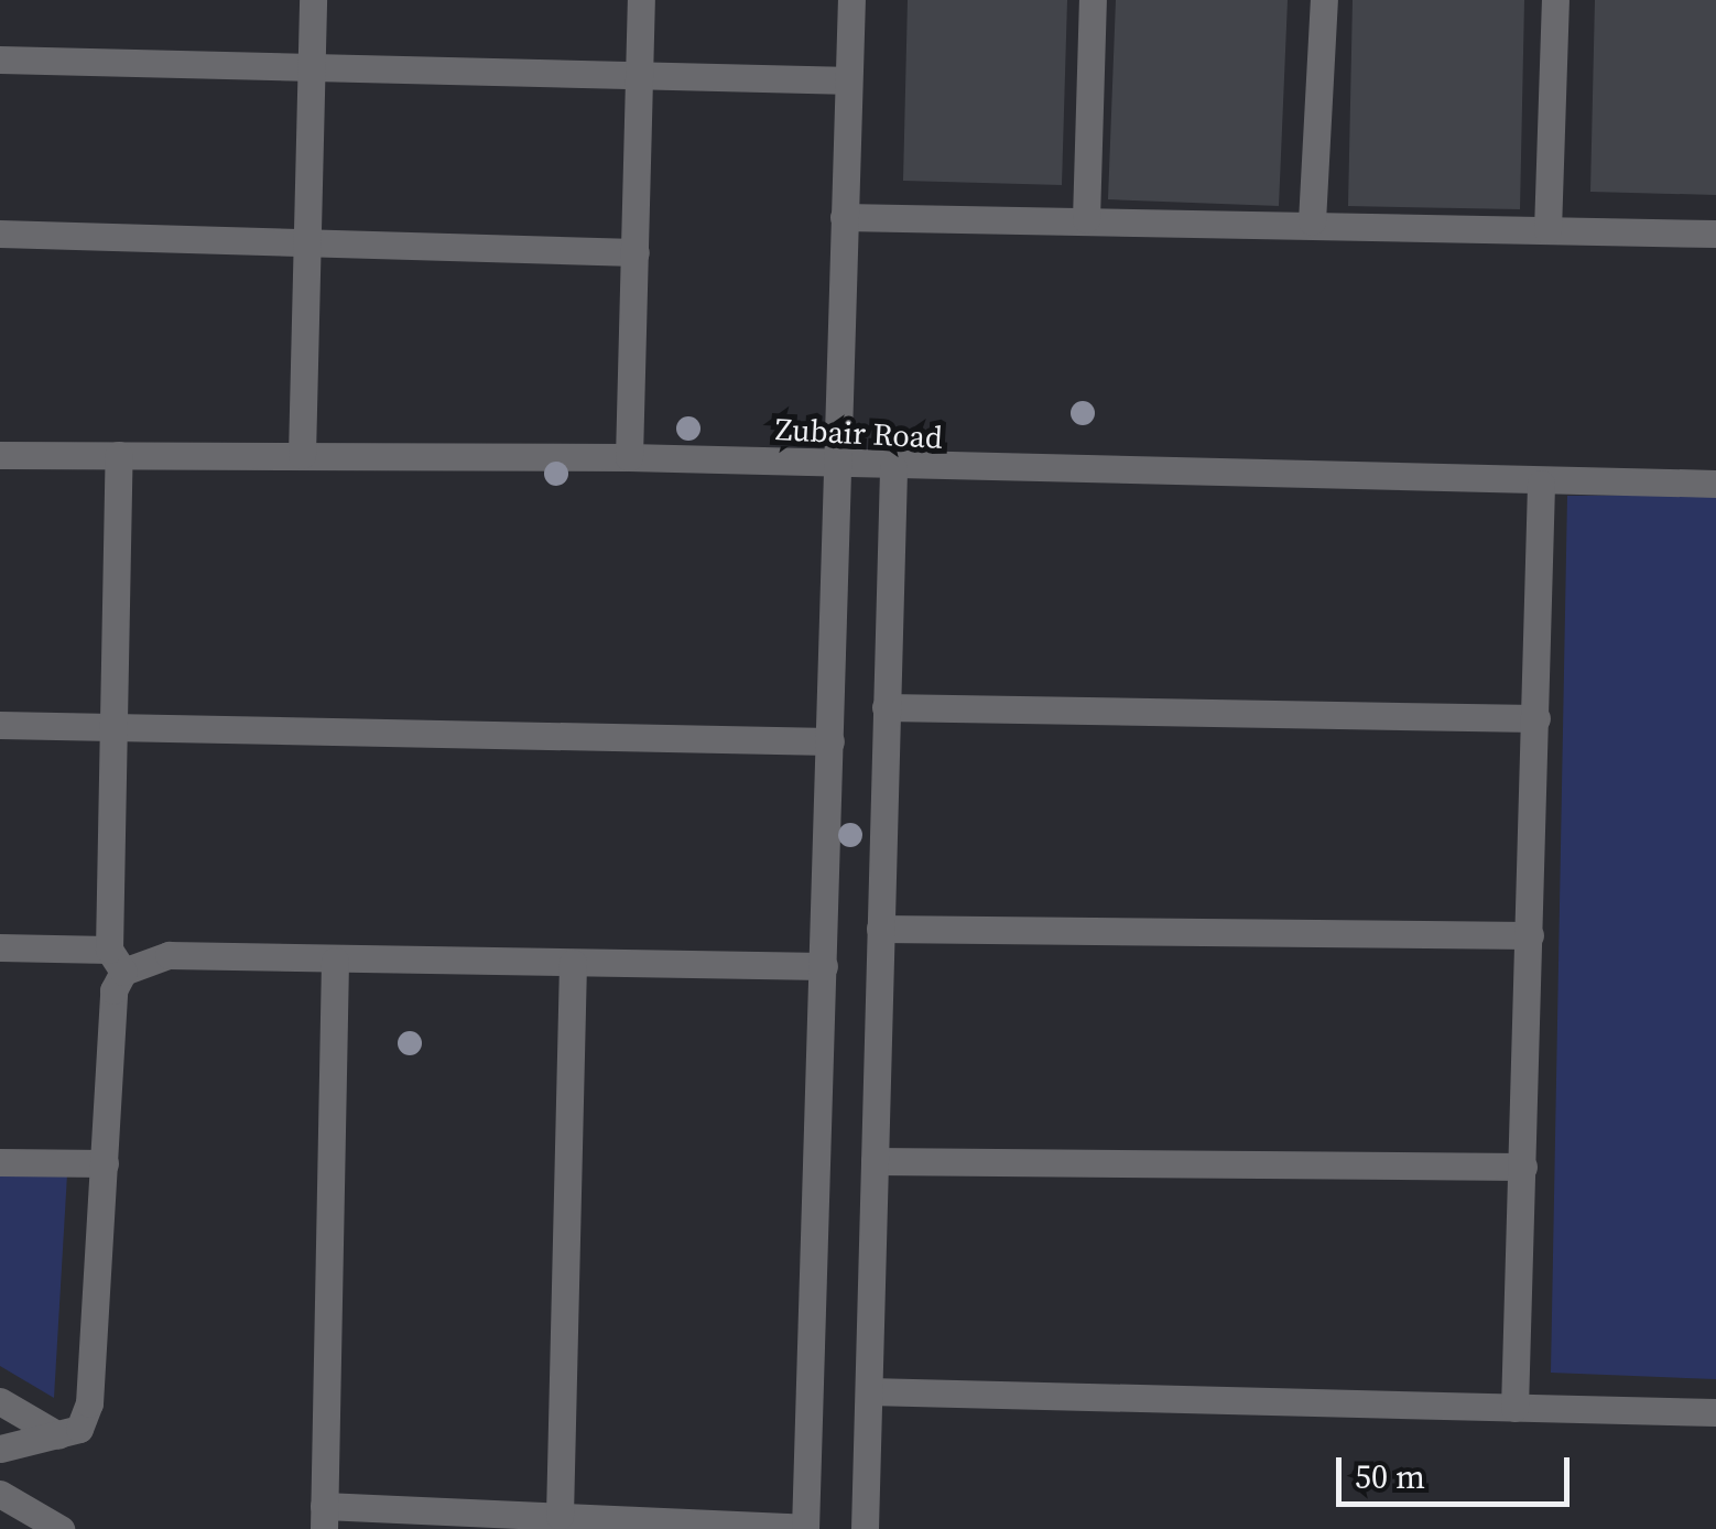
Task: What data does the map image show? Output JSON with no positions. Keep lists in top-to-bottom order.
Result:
{
  "streets": {
    "street": ["Zubair Road"]
  },
  "scale_bar": "50 m"
}
